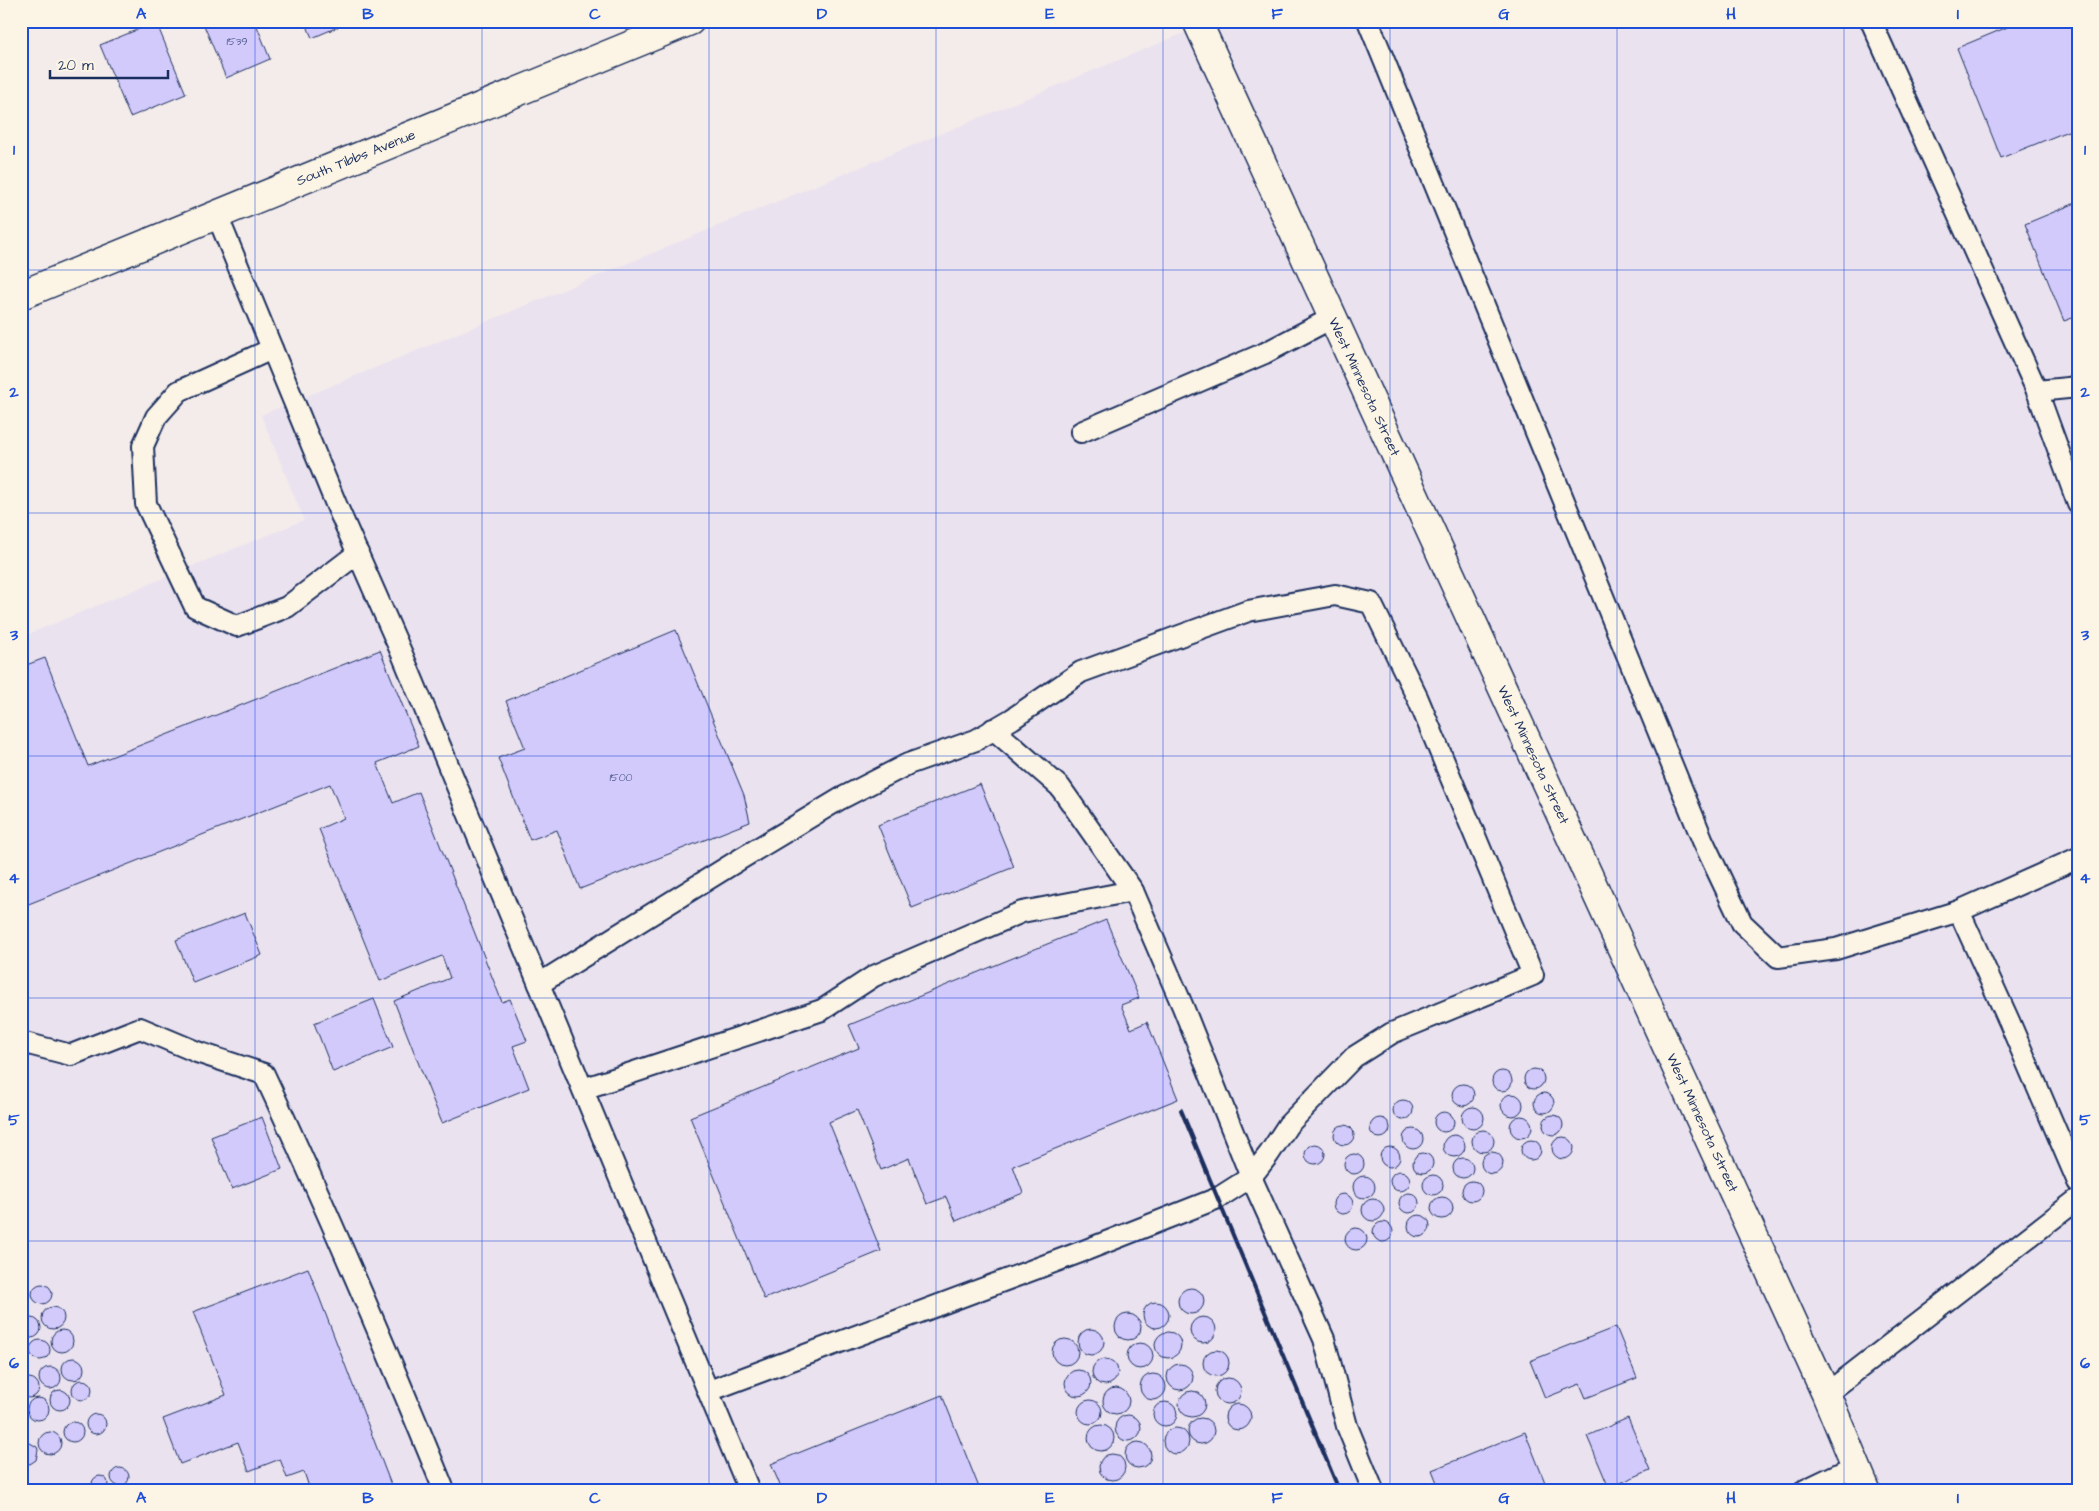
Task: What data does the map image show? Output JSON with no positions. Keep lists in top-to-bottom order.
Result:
{
  "streets": {
    "street": ["South Tibbs Avenue", "West Minnesota Street"]
  },
  "house_numbers": ["1539", "1500"],
  "scale_bar": "20 m",
  "grid": {
    "columns": [
      "A",
      "B",
      "C",
      "D",
      "E",
      "F",
      "G",
      "H",
      "I"
    ],
    "rows": [
      "1",
      "2",
      "3",
      "4",
      "5",
      "6"
    ]
  }
}
